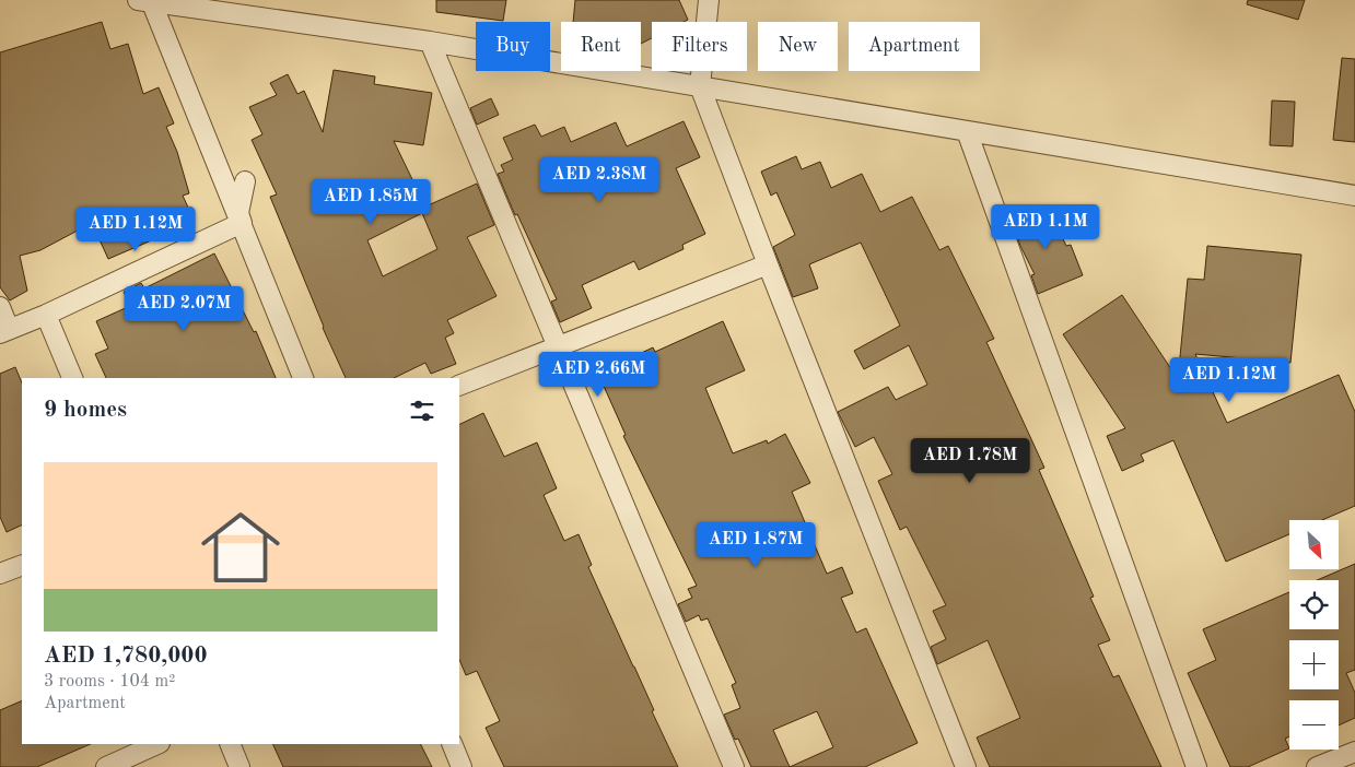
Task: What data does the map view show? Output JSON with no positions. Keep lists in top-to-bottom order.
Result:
{
  "north": "bottom right",
  "page": {
    "chip": [
      "Buy",
      "Rent",
      "Filters",
      "New",
      "Apartment"
    ],
    "price": [
      "AED 2.38M",
      "AED 1.85M",
      "AED 1.1M",
      "AED 1.12M",
      "AED 2.07M",
      "AED 2.66M",
      "AED 1.12M",
      "AED 1.78M",
      "AED 1.87M"
    ],
    "heading": "9 homes",
    "list": [
      {
        "name": "AED 1,780,000",
        "note": "3 rooms · 104 m² · Apartment"
      }
    ],
    "map_buttons": ["+", "−"]
  }
}
